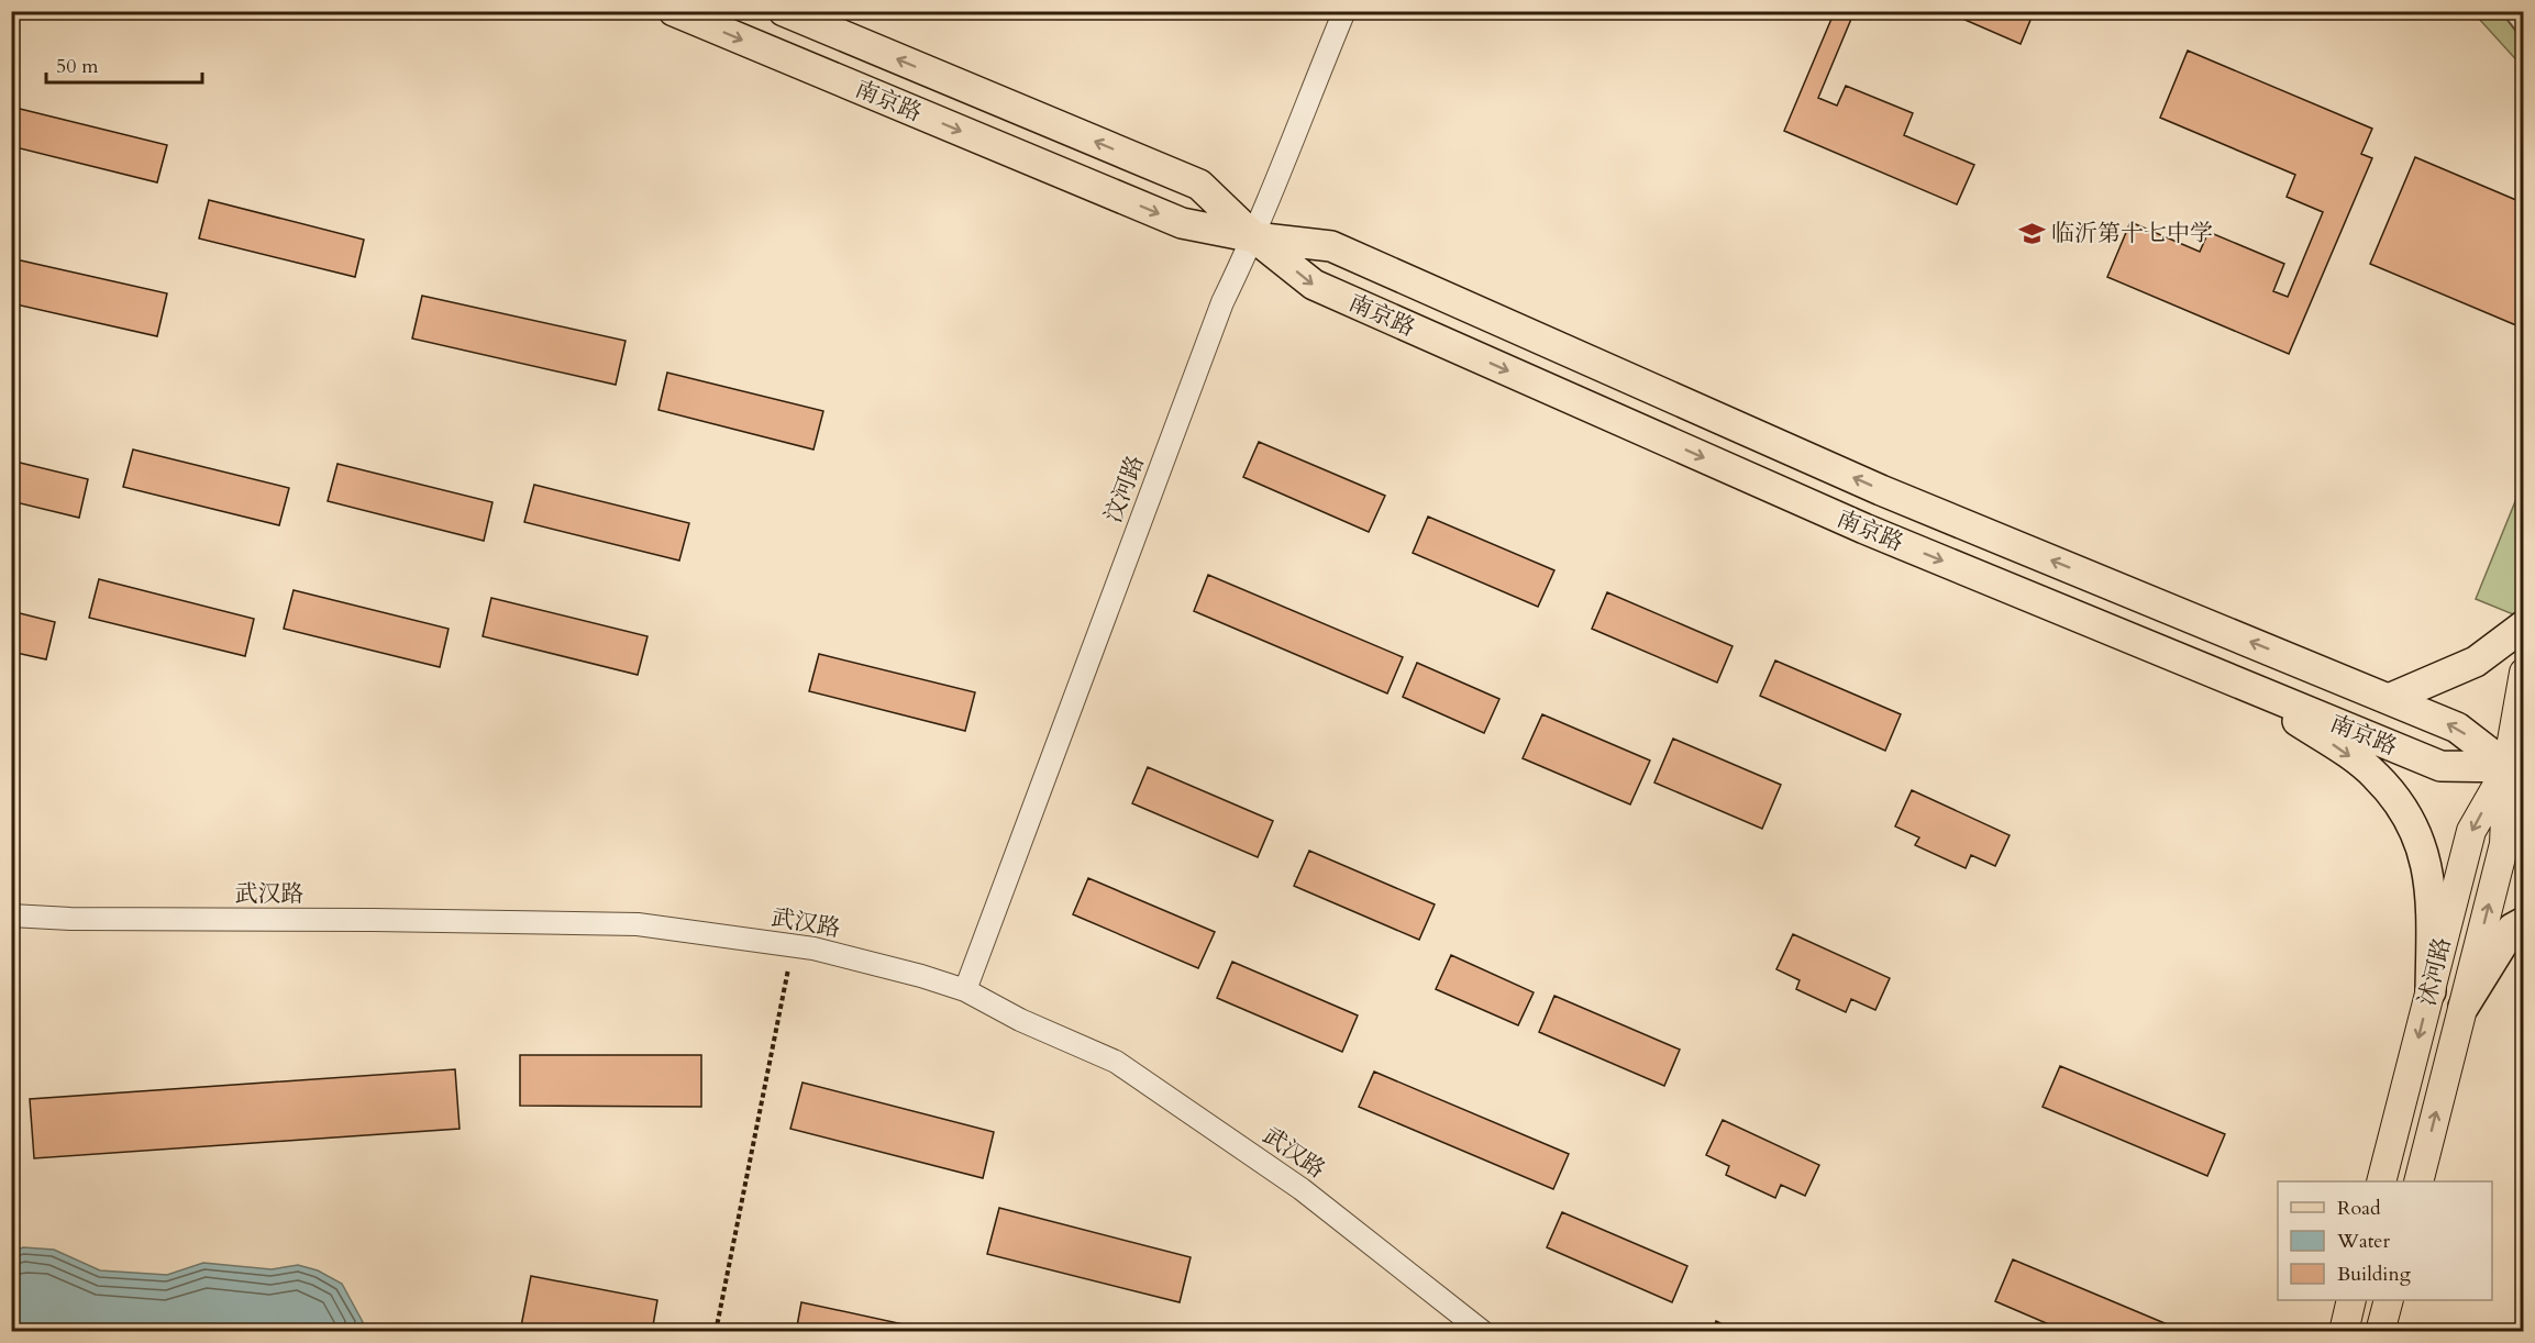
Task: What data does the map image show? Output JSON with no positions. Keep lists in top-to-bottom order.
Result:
{
  "streets": {
    "highway": ["南京路"],
    "main road": ["沭河路"],
    "street": ["汶河路", "武汉路"]
  },
  "crossings": [
    ["南京路", "汶河路"],
    ["南京路", "沭河路"],
    ["汶河路", "武汉路"]
  ],
  "places": {
    "school or university": ["临沂第十七中学"]
  },
  "legend": ["Road", "Water", "Building"],
  "scale_bar": "50 m"
}
